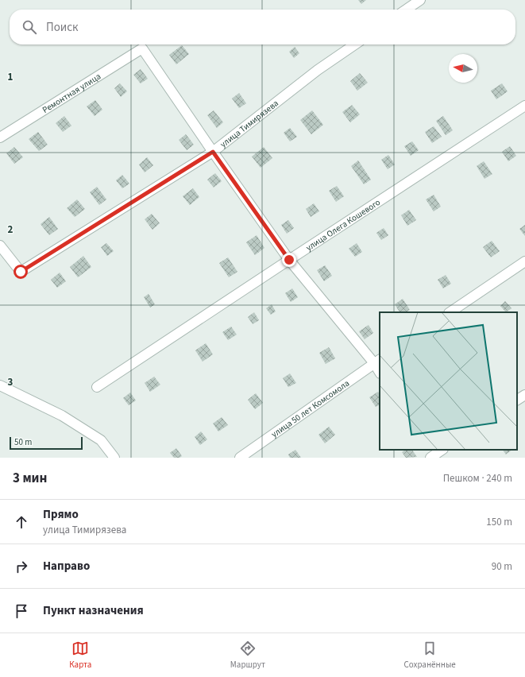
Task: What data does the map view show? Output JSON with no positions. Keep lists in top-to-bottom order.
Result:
{
  "streets": {
    "street": [
      "Ремонтная улица",
      "улица Тимирязева",
      "улица Олега Кошевого",
      "улица 50 лет Комсомола"
    ]
  },
  "crossings": [
    ["Ремонтная улица", "улица Тимирязева"]
  ],
  "scale_bar": "50 m",
  "north": "left",
  "page": {
    "search": "Поиск",
    "scale": "50 m",
    "heading": ["3 мин", "Пешком · 240 m"],
    "list": [
      ["Прямо", "улица Тимирязева", "150 m"],
      ["Направо", "90 m"],
      "Пункт назначения"
    ],
    "nav": ["Карта", "Маршрут", "Сохранённые"]
  },
  "grid": {
    "rows": ["1", "2", "3"]
  }
}
